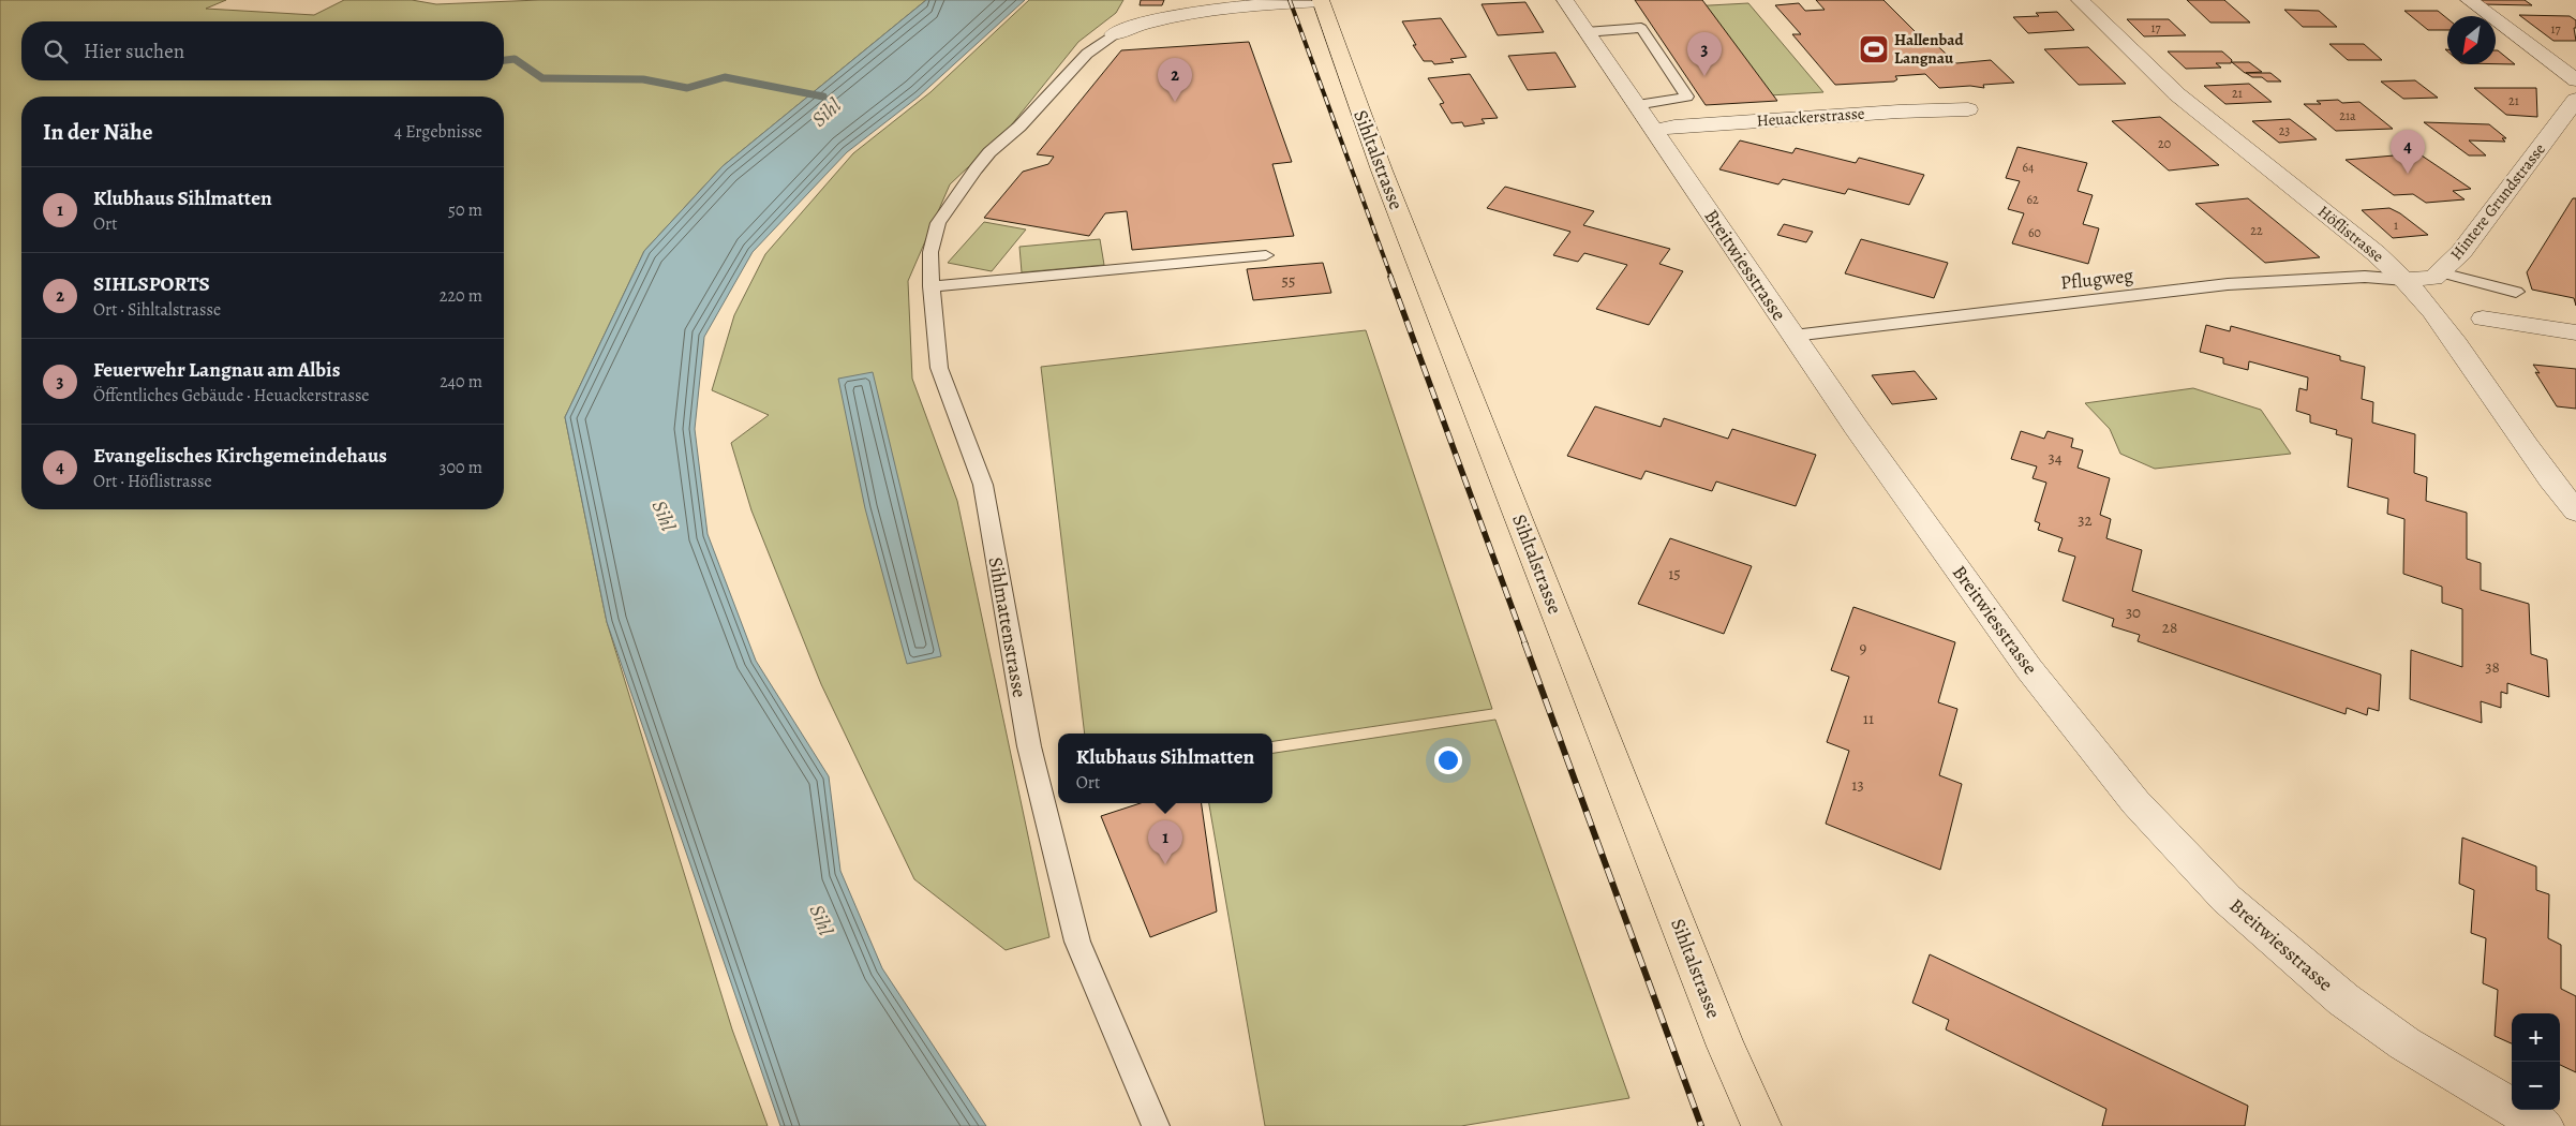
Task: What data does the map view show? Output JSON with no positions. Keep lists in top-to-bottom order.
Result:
{
  "streets": {
    "main road": ["Sihltalstrasse"],
    "street": [
      "Heuackerstrasse",
      "Hintere Grundstrasse",
      "Höflistrasse",
      "Breitwiesstrasse"
    ],
    "lane": ["Pflugweg", "Sihlmattenstrasse"]
  },
  "crossings": [
    ["Heuackerstrasse", "Breitwiesstrasse"],
    ["Hintere Grundstrasse", "Höflistrasse"],
    ["Hintere Grundstrasse", "Pflugweg"],
    ["Höflistrasse", "Pflugweg"],
    ["Breitwiesstrasse", "Pflugweg"]
  ],
  "water": ["Sihl"],
  "places": {
    "sports": ["Hallenbad Langnau"]
  },
  "house_numbers": [
    "17",
    "17",
    "21",
    "21",
    "21a",
    "23",
    "20",
    "64",
    "62",
    "1",
    "22",
    "60",
    "55",
    "34",
    "32",
    "15",
    "30",
    "28",
    "9",
    "38",
    "11",
    "13"
  ],
  "north": "bottom left",
  "page": {
    "search": "Hier suchen",
    "pins": [
      "3",
      "2",
      "4",
      "1"
    ],
    "heading": ["In der Nähe", "4 Ergebnisse"],
    "list": [
      {
        "mark": "1",
        "name": "Klubhaus Sihlmatten",
        "note": "Ort",
        "value": "50 m"
      },
      {
        "mark": "2",
        "name": "SIHLSPORTS",
        "note": "Ort · Sihltalstrasse",
        "value": "220 m"
      },
      {
        "mark": "3",
        "name": "Feuerwehr Langnau am Albis",
        "note": "Öffentliches Gebäude · Heuackerstrasse",
        "value": "240 m"
      },
      {
        "mark": "4",
        "name": "Evangelisches Kirchgemeindehaus",
        "note": "Ort · Höflistrasse",
        "value": "300 m"
      }
    ],
    "popup": ["Klubhaus Sihlmatten", "Ort"],
    "map_buttons": ["+", "−"]
  }
}
